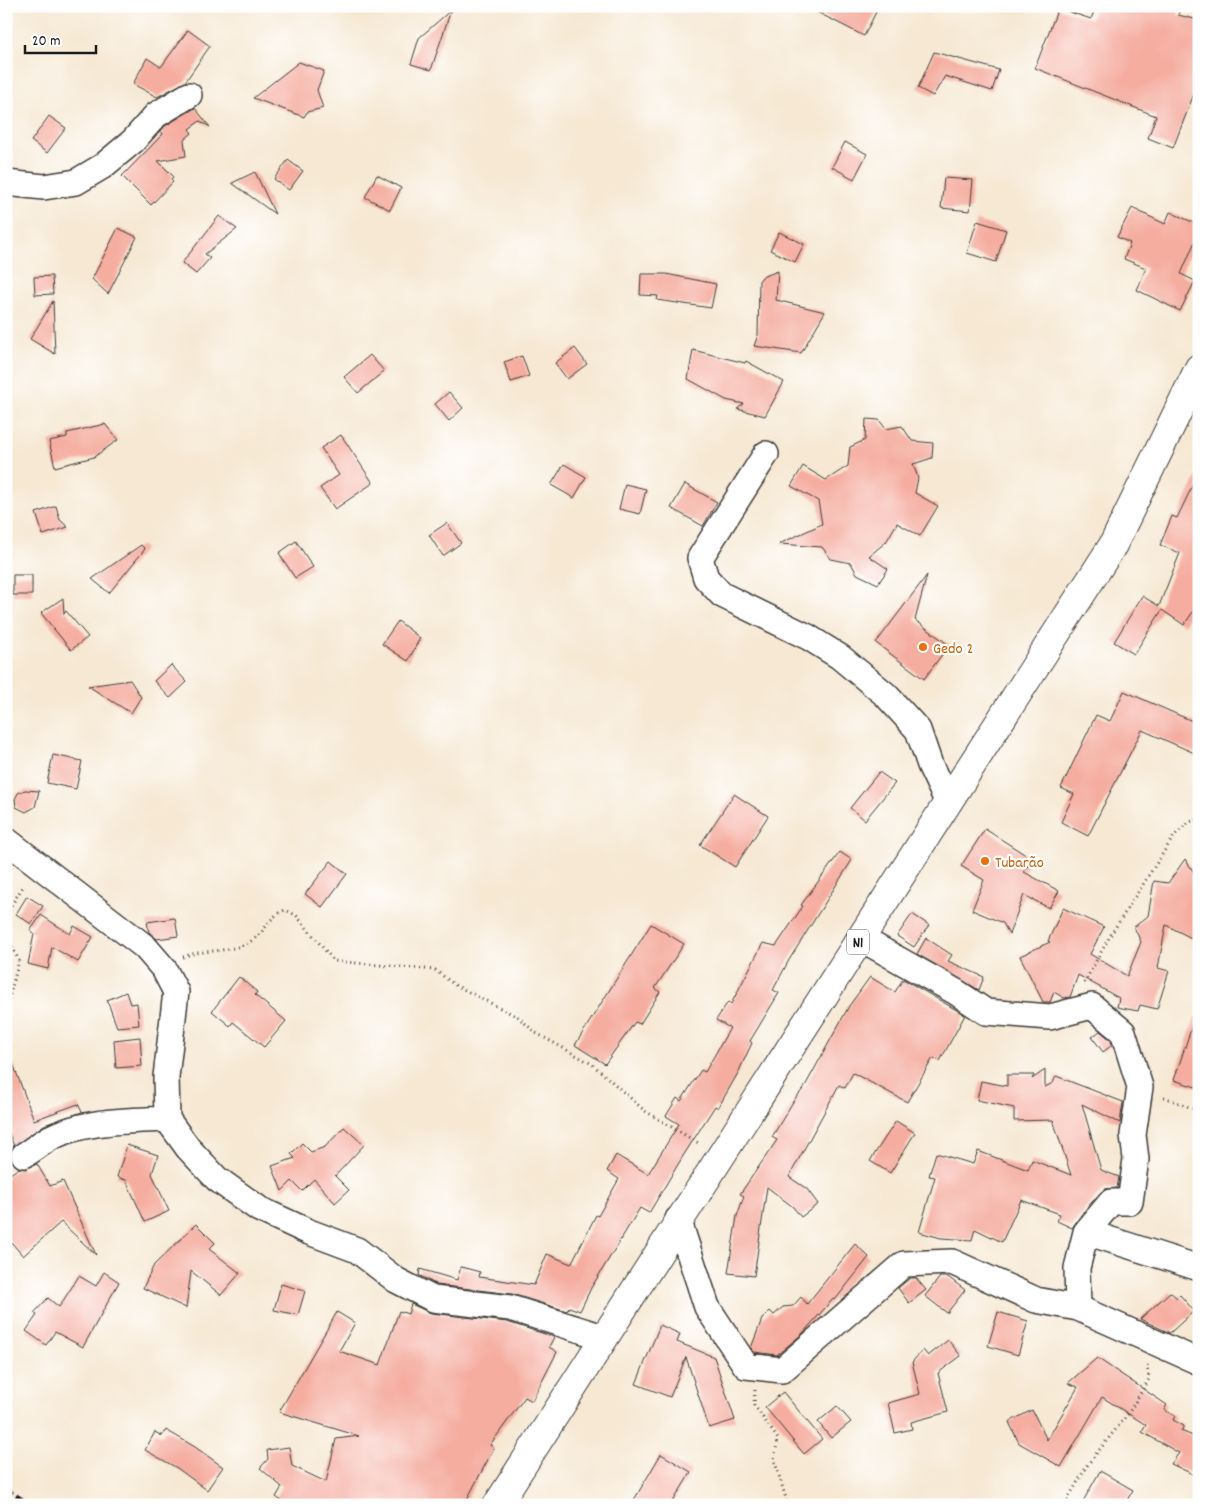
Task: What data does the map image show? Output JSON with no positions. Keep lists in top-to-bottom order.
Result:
{
  "streets": {
    "highway": ["N1"]
  },
  "places": ["Gedo 2", "Tubarão"],
  "scale_bar": "20 m"
}
